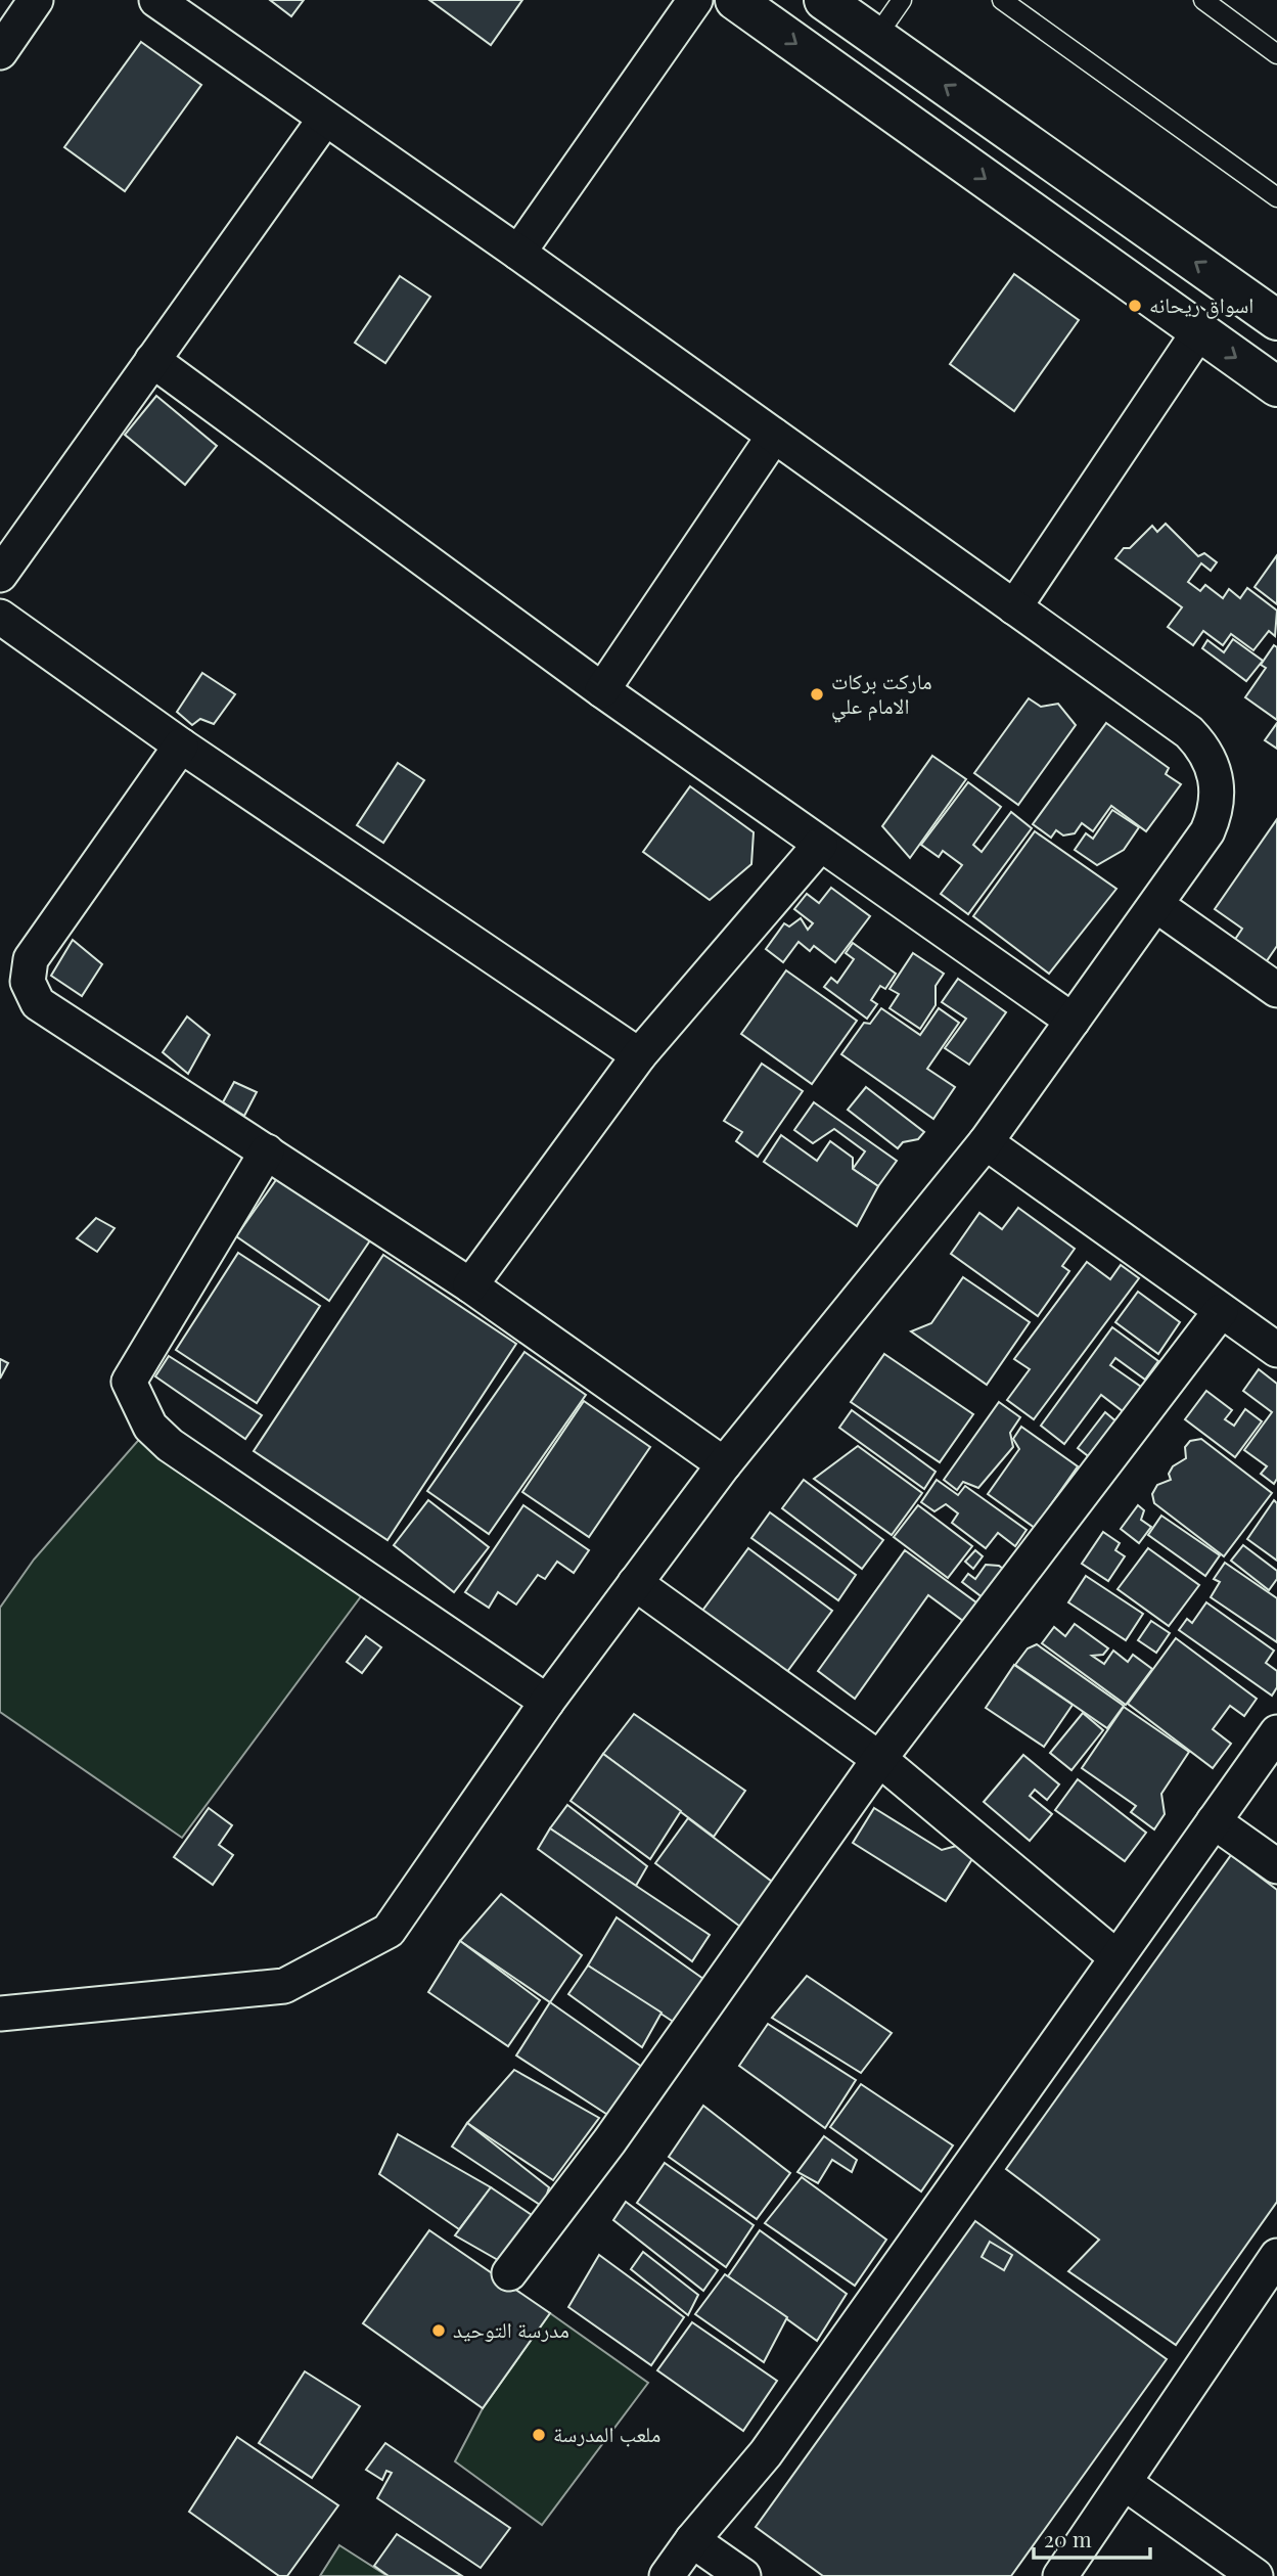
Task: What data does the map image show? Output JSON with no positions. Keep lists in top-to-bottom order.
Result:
{
  "places": [
    "اسواق ريحانه",
    "ماركت بركات الامام علي",
    "مدرسة التوحيد",
    "ملعب المدرسة"
  ],
  "scale_bar": "20 m"
}
